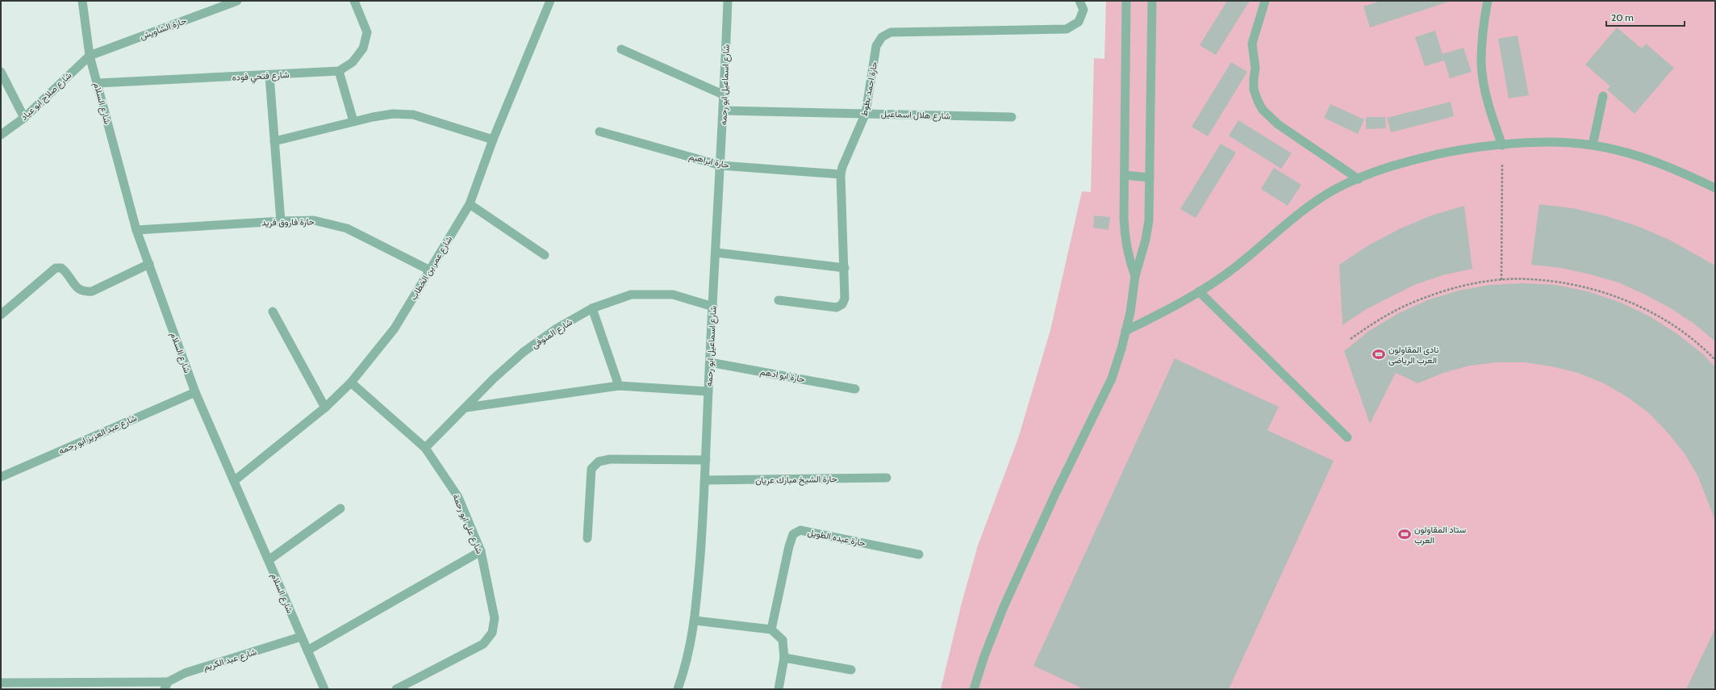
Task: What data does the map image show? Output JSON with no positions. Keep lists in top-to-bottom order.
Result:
{
  "streets": {
    "street": [
      "حارة الشاويش",
      "شارع فتحي فوده",
      "شارع اسماعيل ابو رحمه",
      "حارة احمد بطوط",
      "شارع صلاح ابو عياد",
      "شارع السلام",
      "شارع هلال اسماعيل",
      "حارة ابراهيم",
      "حارة فاروق فريد",
      "شارع عمر بن الخطاب",
      "شارع المنوفى",
      "حارة ابو ادهم",
      "شارع عبد العزيز ابو رحمه",
      "حارة الشيخ مبارك عريان",
      "شارع على ابو رحمة",
      "حارة عبده الطويل",
      "شارع عبد الكريم"
    ]
  },
  "crossings": [
    ["حارة الشاويش", "شارع صلاح ابو عياد"],
    ["حارة الشاويش", "شارع السلام"],
    ["شارع فتحي فوده", "شارع السلام"],
    ["شارع اسماعيل ابو رحمه", "شارع هلال اسماعيل"],
    ["شارع اسماعيل ابو رحمه", "حارة ابراهيم"],
    ["شارع اسماعيل ابو رحمه", "شارع المنوفى"],
    ["شارع اسماعيل ابو رحمه", "حارة ابو ادهم"],
    ["شارع اسماعيل ابو رحمه", "حارة الشيخ مبارك عريان"],
    ["حارة احمد بطوط", "شارع هلال اسماعيل"],
    ["حارة احمد بطوط", "حارة ابراهيم"],
    ["شارع صلاح ابو عياد", "شارع السلام"],
    ["شارع السلام", "حارة فاروق فريد"],
    ["شارع السلام", "شارع عمر بن الخطاب"],
    ["شارع السلام", "شارع عبد العزيز ابو رحمه"],
    ["شارع السلام", "شارع عبد الكريم"],
    ["حارة فاروق فريد", "شارع عمر بن الخطاب"],
    ["شارع عمر بن الخطاب", "شارع على ابو رحمة"],
    ["شارع المنوفى", "شارع على ابو رحمة"]
  ],
  "places": {
    "sports": ["نادى المقاولون العرب الرياضى", "ستاد المقاولون العرب"]
  },
  "scale_bar": "20 m"
}
